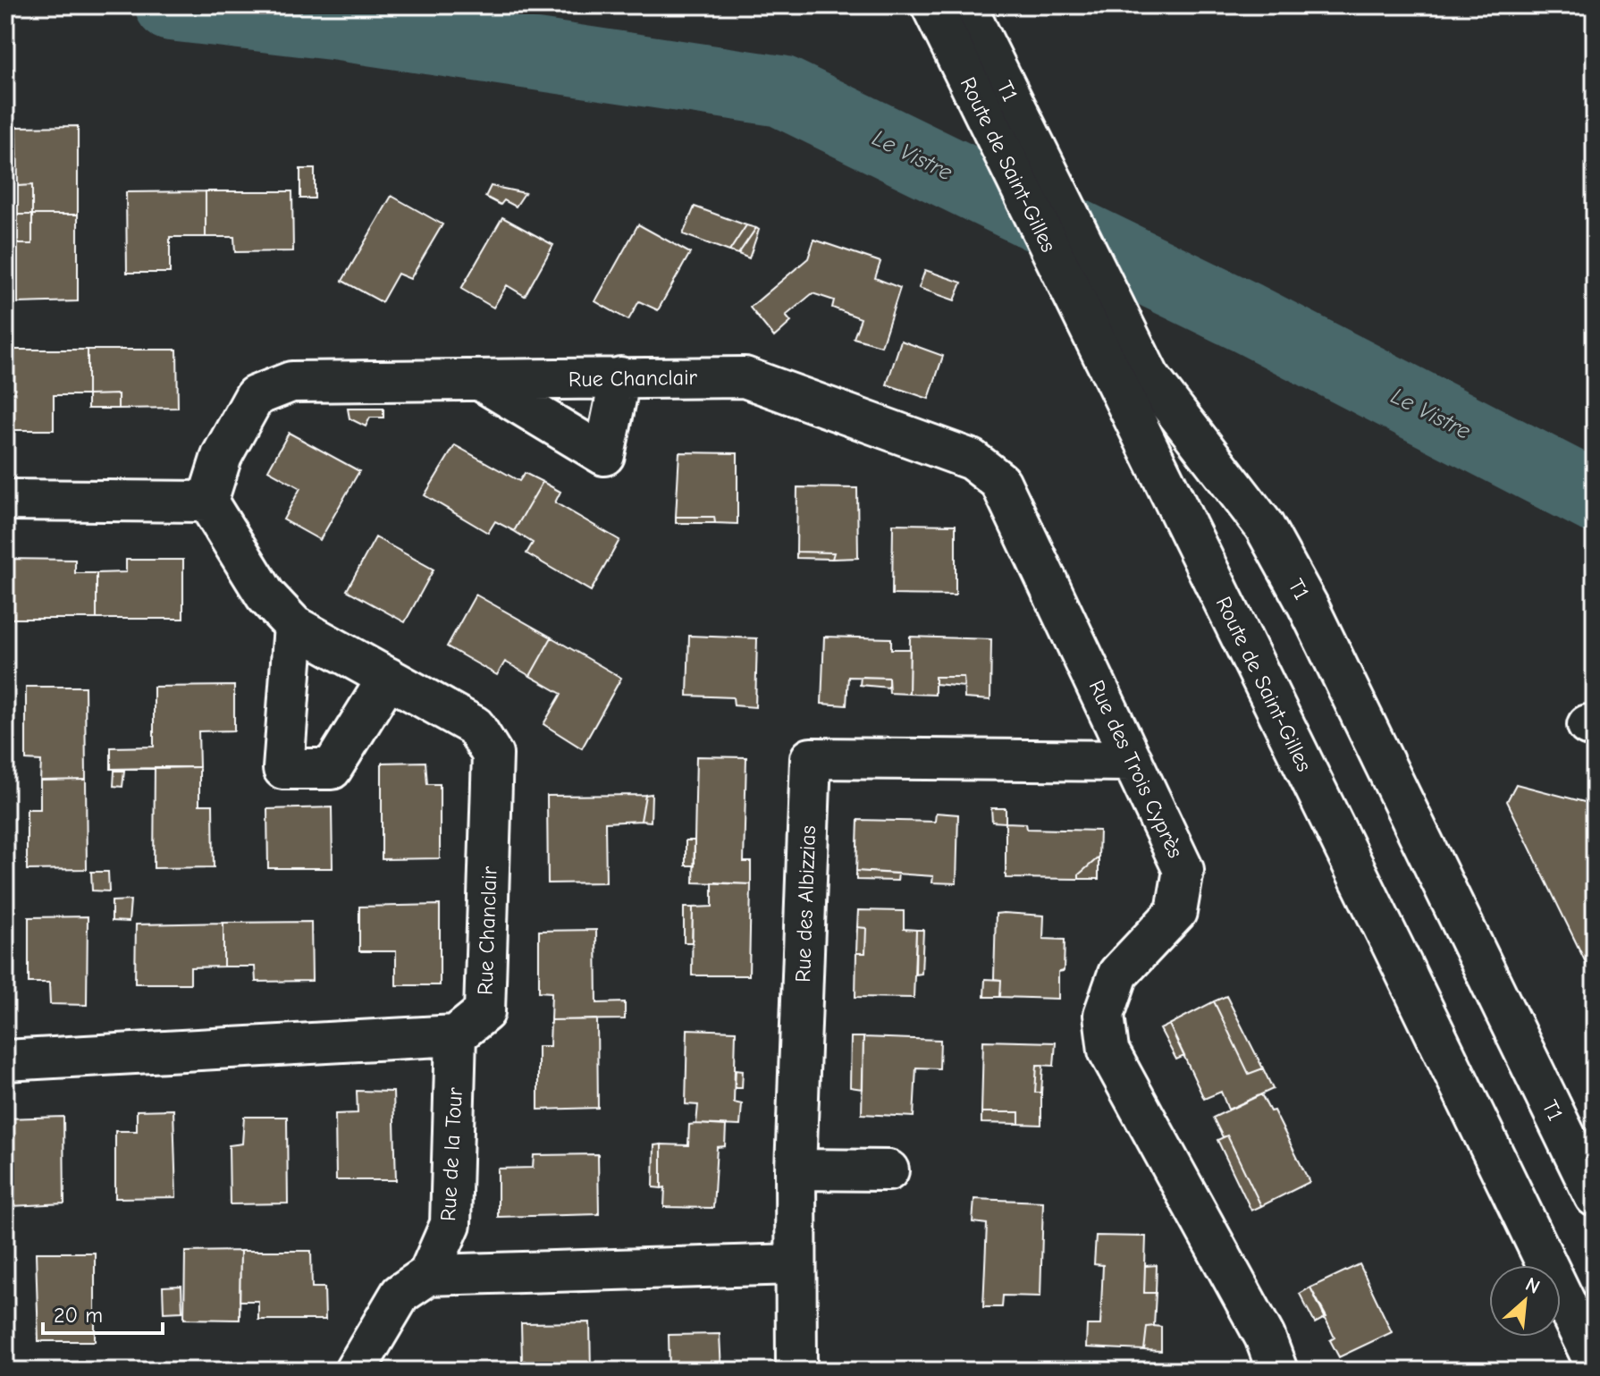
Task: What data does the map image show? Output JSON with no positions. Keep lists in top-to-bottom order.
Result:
{
  "streets": {
    "street": [
      "T1",
      "Route de Saint-Gilles",
      "Rue Chanclair",
      "Rue des Trois Cyprès",
      "Rue des Albizzias",
      "Rue de la Tour"
    ]
  },
  "crossings": [
    ["T1", "Route de Saint-Gilles"],
    ["Rue Chanclair", "Rue des Trois Cyprès"],
    ["Rue Chanclair", "Rue de la Tour"],
    ["Rue des Trois Cyprès", "Rue des Albizzias"]
  ],
  "water": ["Le Vistre"],
  "scale_bar": "20 m",
  "north": "top right"
}
